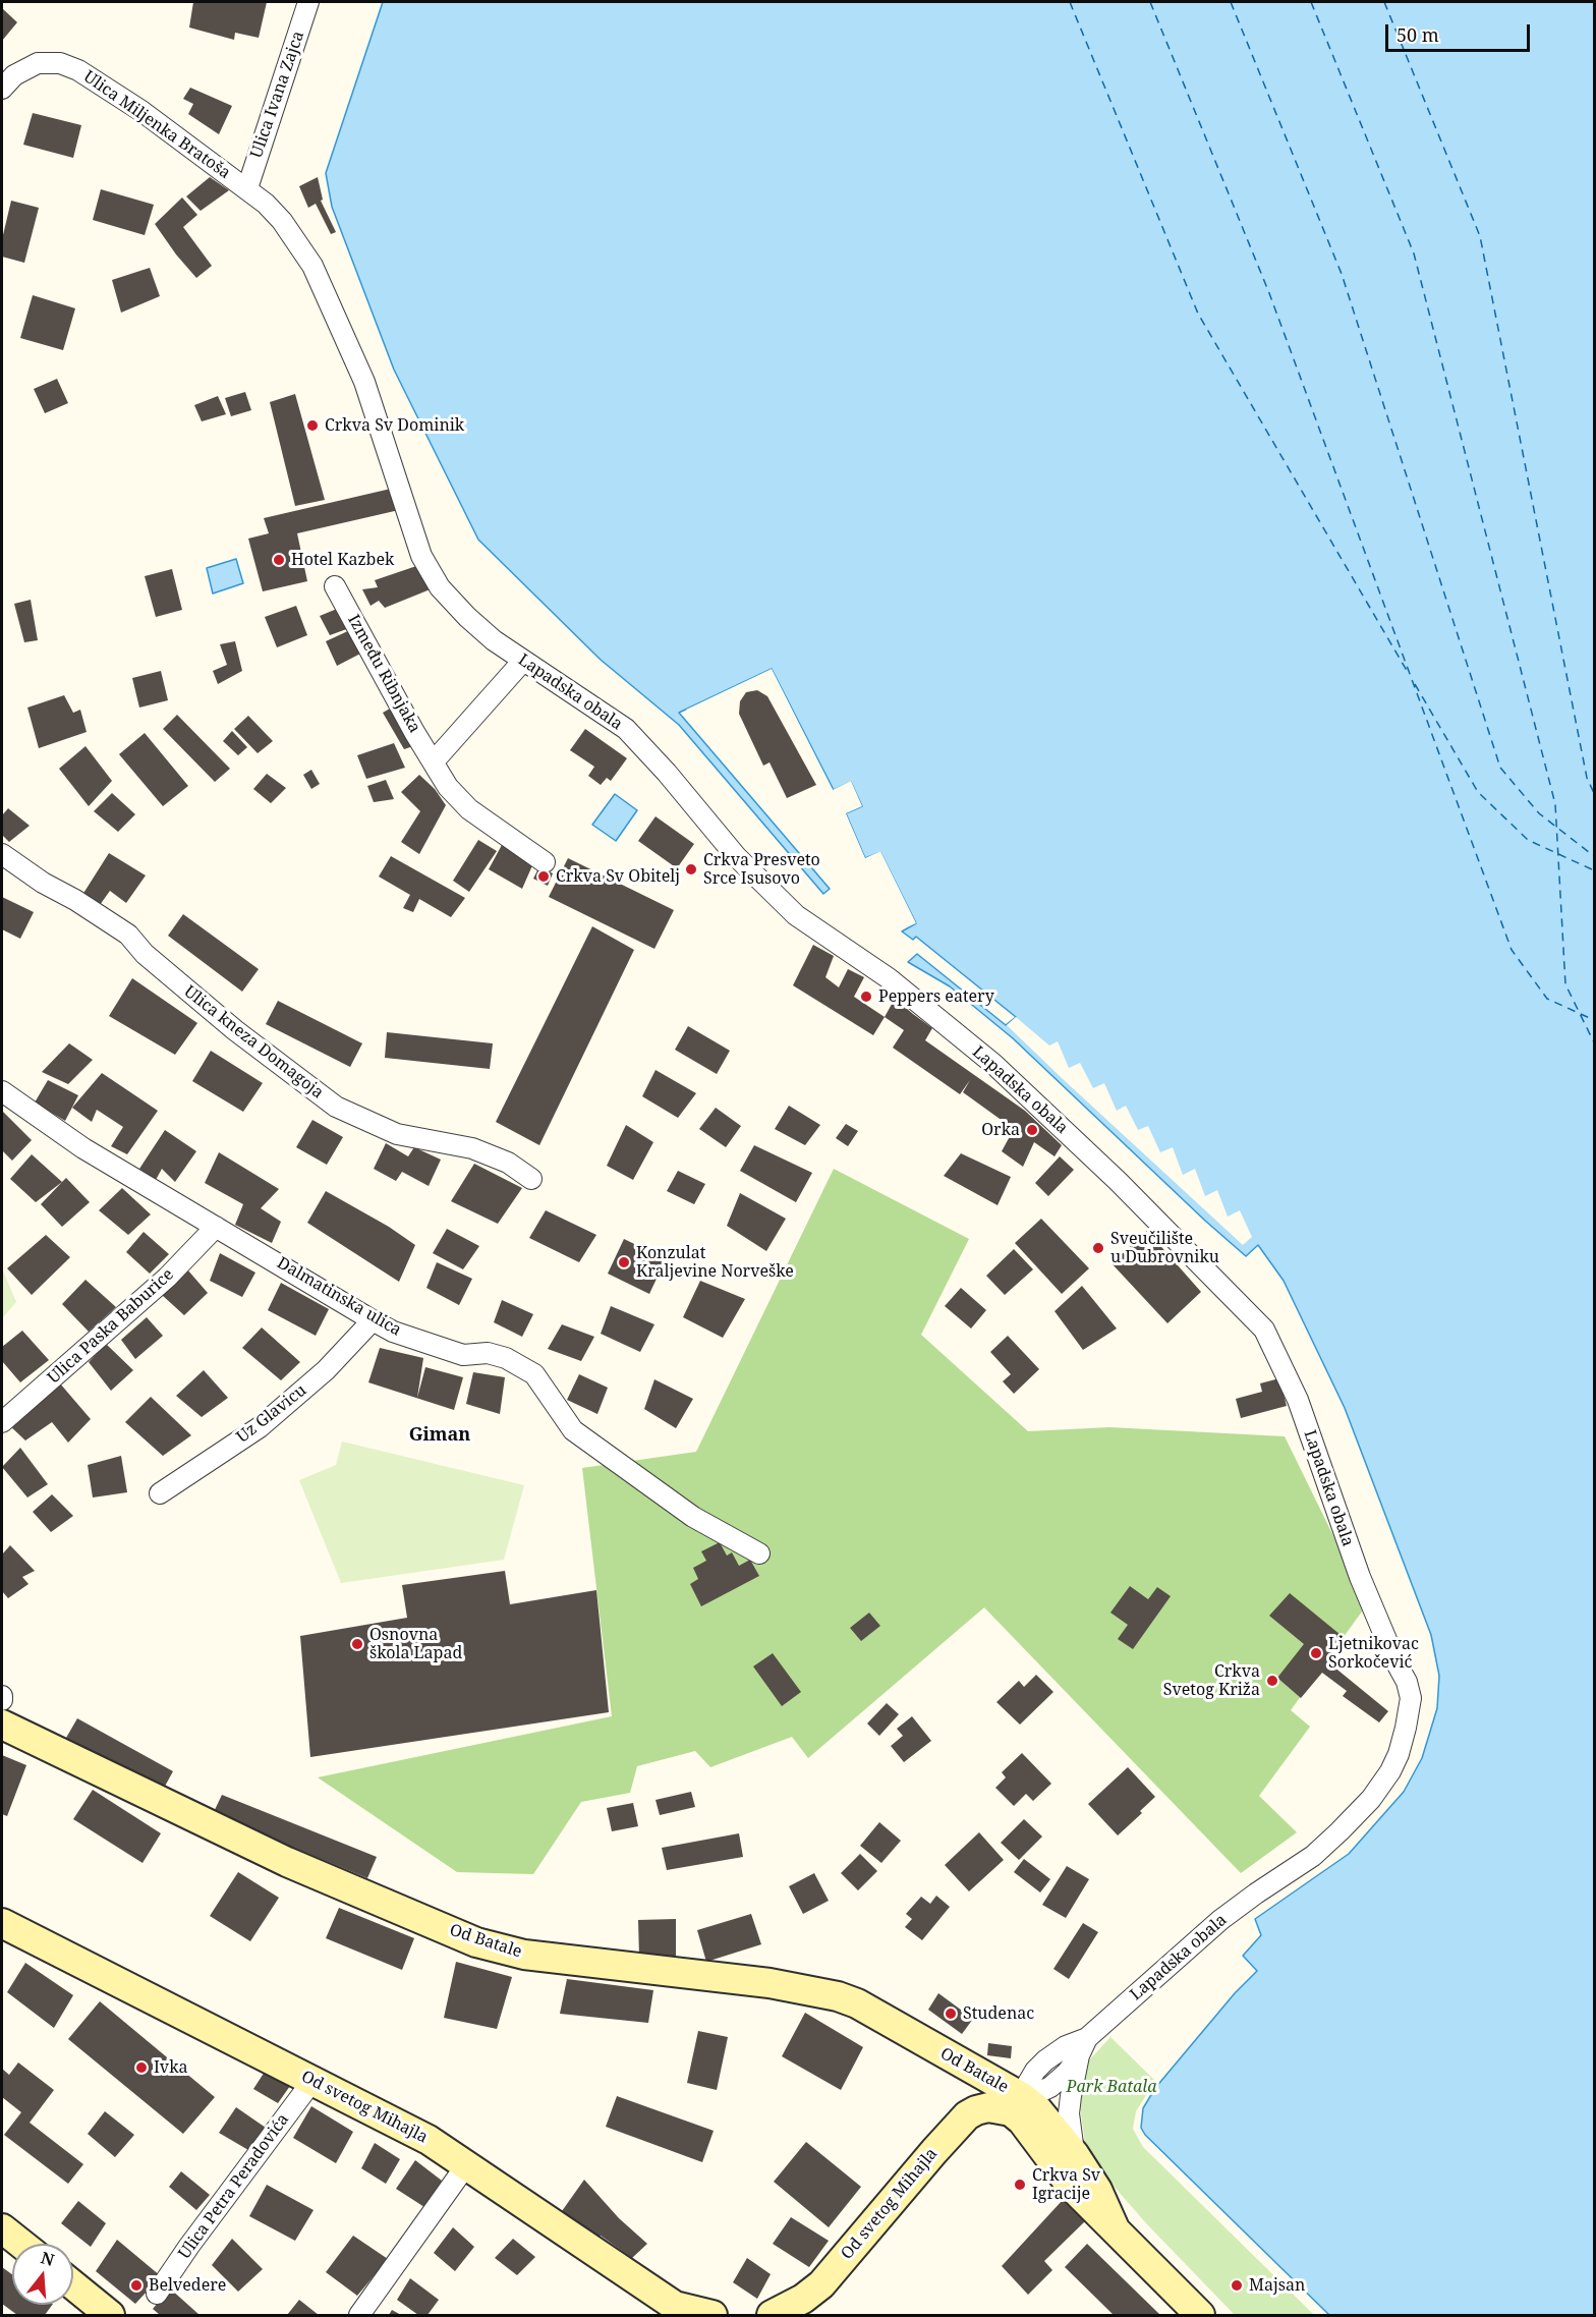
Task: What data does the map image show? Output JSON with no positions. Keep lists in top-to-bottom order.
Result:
{
  "streets": {
    "main road": ["Od Batale", "Od svetog Mihajla"],
    "street": [
      "Ulica Ivana Zajca",
      "Ulica Miljenka Bratoša",
      "Između Ribnjaka",
      "Lapadska obala",
      "Ulica kneza Domagoja",
      "Dalmatinska ulica",
      "Ulica Paska Baburice",
      "Uz Glavicu",
      "Ulica Petra Peradovića"
    ]
  },
  "crossings": [
    ["Ulica Ivana Zajca", "Ulica Miljenka Bratoša"],
    ["Ulica Ivana Zajca", "Lapadska obala"],
    ["Ulica Miljenka Bratoša", "Lapadska obala"],
    ["Lapadska obala", "Od Batale"],
    ["Dalmatinska ulica", "Ulica Paska Baburice"],
    ["Dalmatinska ulica", "Uz Glavicu"],
    ["Od svetog Mihajla", "Ulica Petra Peradovića"]
  ],
  "districts": ["Giman"],
  "parks": ["Park Batala"],
  "places": [
    "Crkva Sv Dominik",
    "Hotel Kazbek",
    "Crkva Presveto Srce Isusovo",
    "Crkva Sv Obitelj",
    "Peppers eatery",
    "Orka",
    "Sveučilište u Dubrovniku",
    "Konzulat Kraljevine Norveške",
    "Osnovna škola Lapad",
    "Ljetnikovac Sorkočević",
    "Crkva Svetog Križa",
    "Studenac",
    "Ivka",
    "Crkva Sv Igracije",
    "Belvedere",
    "Majsan"
  ],
  "scale_bar": "50 m",
  "north": "top"
}
